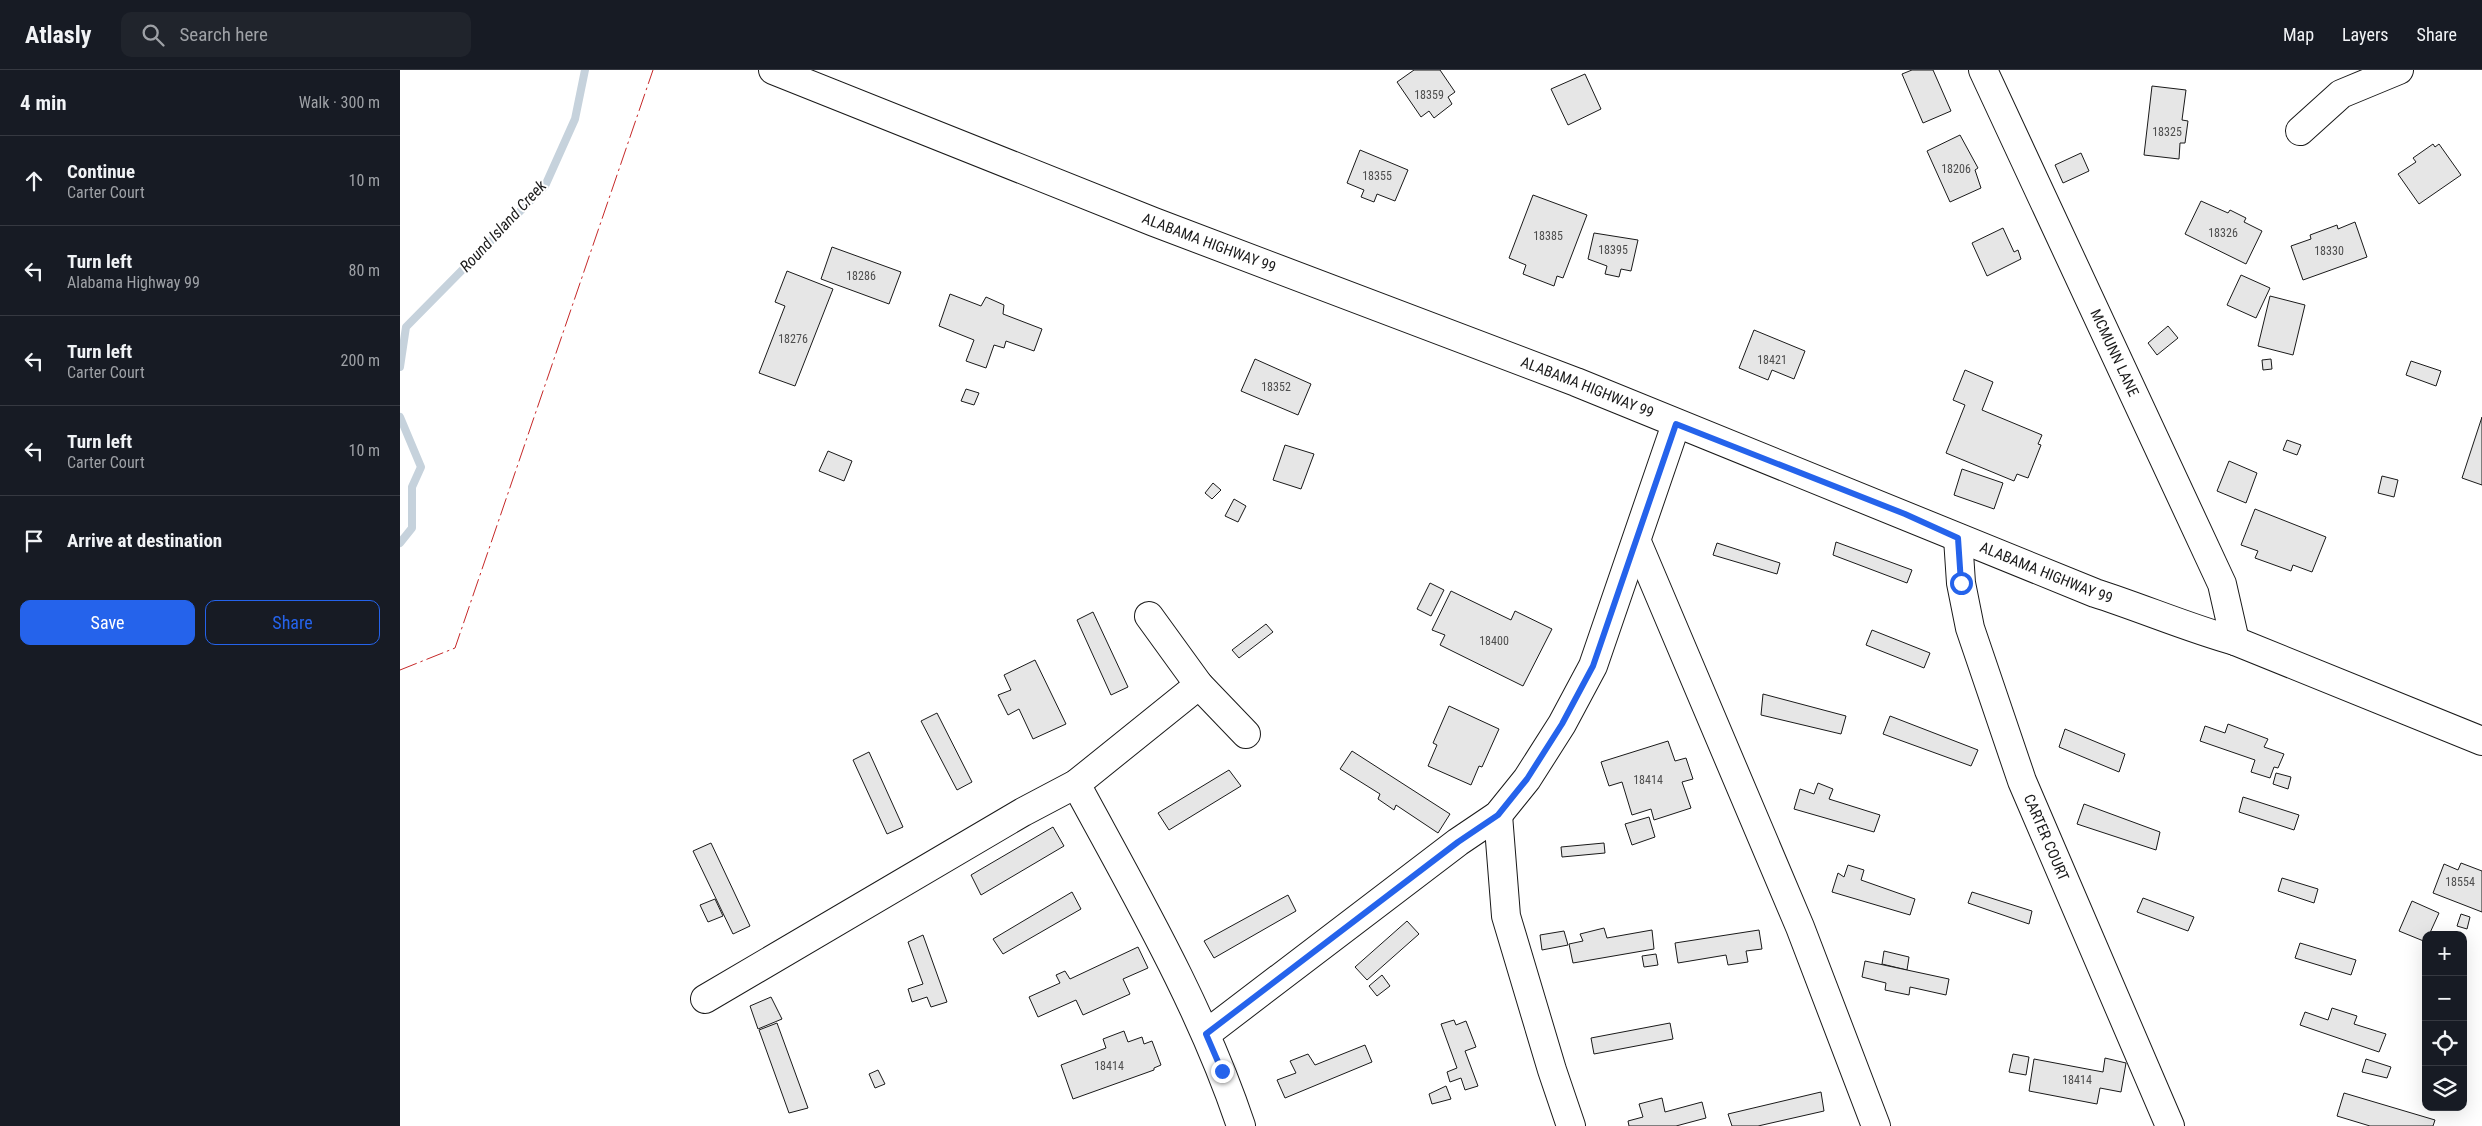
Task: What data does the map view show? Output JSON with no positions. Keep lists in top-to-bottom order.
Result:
{
  "streets": {
    "street": ["ALABAMA HIGHWAY 99", "MCMUNN LANE", "CARTER COURT"]
  },
  "crossings": [
    ["ALABAMA HIGHWAY 99", "MCMUNN LANE"],
    ["ALABAMA HIGHWAY 99", "CARTER COURT"]
  ],
  "water": ["Round Island Creek"],
  "house_numbers": [
    "18359",
    "18325",
    "18206",
    "18355",
    "18326",
    "18385",
    "18395",
    "18330",
    "18286",
    "18276",
    "18421",
    "18352",
    "18400",
    "18414",
    "18554",
    "18414",
    "18414"
  ],
  "page": {
    "header": "Atlasly",
    "search": "Search here",
    "nav": ["Map", "Layers", "Share"],
    "heading": ["4 min", "Walk · 300 m"],
    "list": [
      ["Continue", "Carter Court", "10 m"],
      ["Turn left", "Alabama Highway 99", "80 m"],
      ["Turn left", "Carter Court", "200 m"],
      ["Turn left", "Carter Court", "10 m"],
      "Arrive at destination"
    ],
    "buttons": ["Save", "Share"],
    "map_buttons": ["+", "−"]
  }
}
